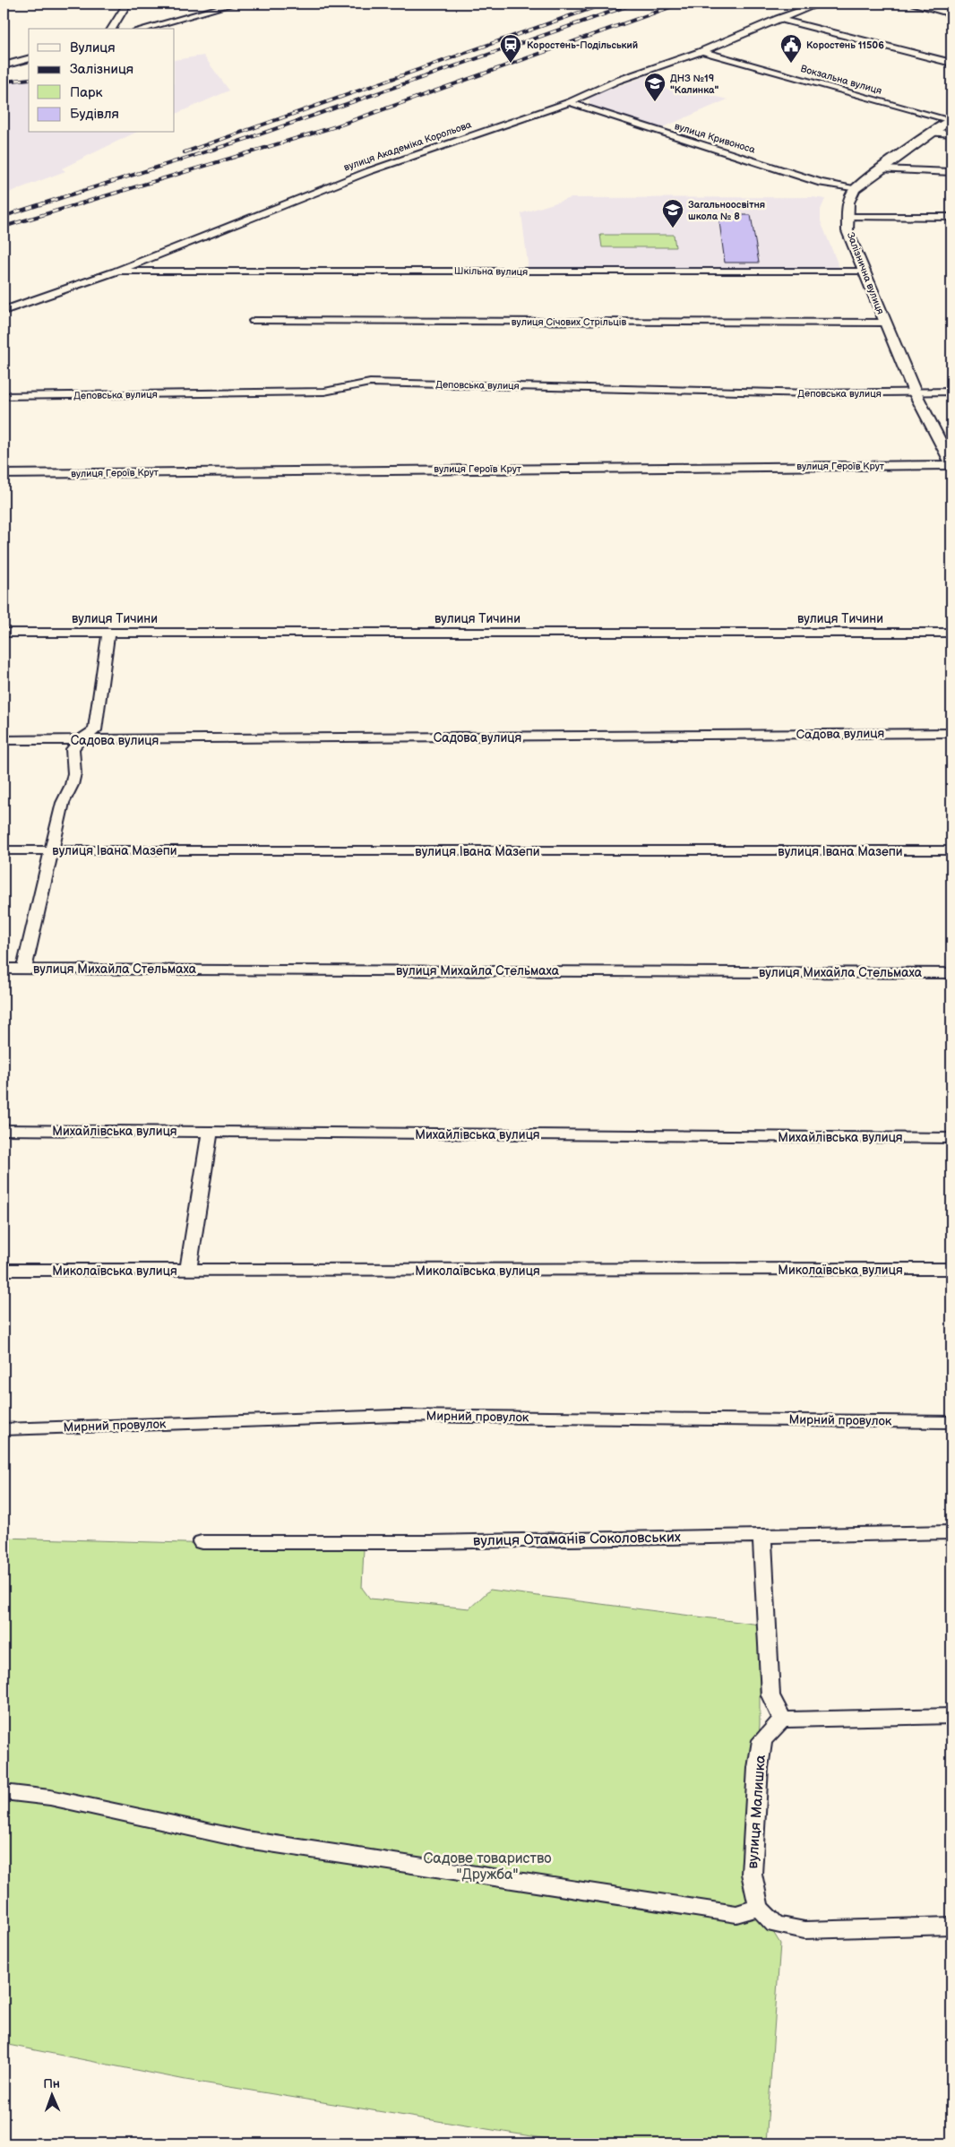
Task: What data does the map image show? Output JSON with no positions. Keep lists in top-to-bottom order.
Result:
{
  "streets": {
    "street": [
      "Вокзальна вулиця",
      "вулиця Кривоноса",
      "вулиця Академіка Корольова",
      "Шкільна вулиця",
      "Залізнична вулиця",
      "вулиця Січових Стрільців",
      "Деповська вулиця",
      "вулиця Героїв Крут",
      "вулиця Тичини",
      "Садова вулиця",
      "вулиця Івана Мазепи",
      "вулиця Михайла Стельмаха",
      "Михайлівська вулиця",
      "Миколаївська вулиця",
      "Мирний провулок",
      "вулиця Отаманів Соколовських",
      "вулиця Малишка"
    ]
  },
  "crossings": [
    ["Вокзальна вулиця", "вулиця Академіка Корольова"],
    ["вулиця Кривоноса", "вулиця Академіка Корольова"],
    ["вулиця Кривоноса", "Залізнична вулиця"],
    ["вулиця Академіка Корольова", "Шкільна вулиця"],
    ["Шкільна вулиця", "Залізнична вулиця"],
    ["Залізнична вулиця", "вулиця Січових Стрільців"],
    ["Залізнична вулиця", "Деповська вулиця"],
    ["Залізнична вулиця", "вулиця Героїв Крут"]
  ],
  "parks": ["Садове товариство \"Дружба\""],
  "places": {
    "station": ["Коростень-Подільський"],
    "public building": ["Коростень 11506"],
    "school or university": ["ДНЗ №19 \"Калинка\"", "Загальноосвітня школа № 8"]
  },
  "legend": [
    "Вулиця",
    "Залізниця",
    "Парк",
    "Будівля"
  ],
  "north": "top"
}
